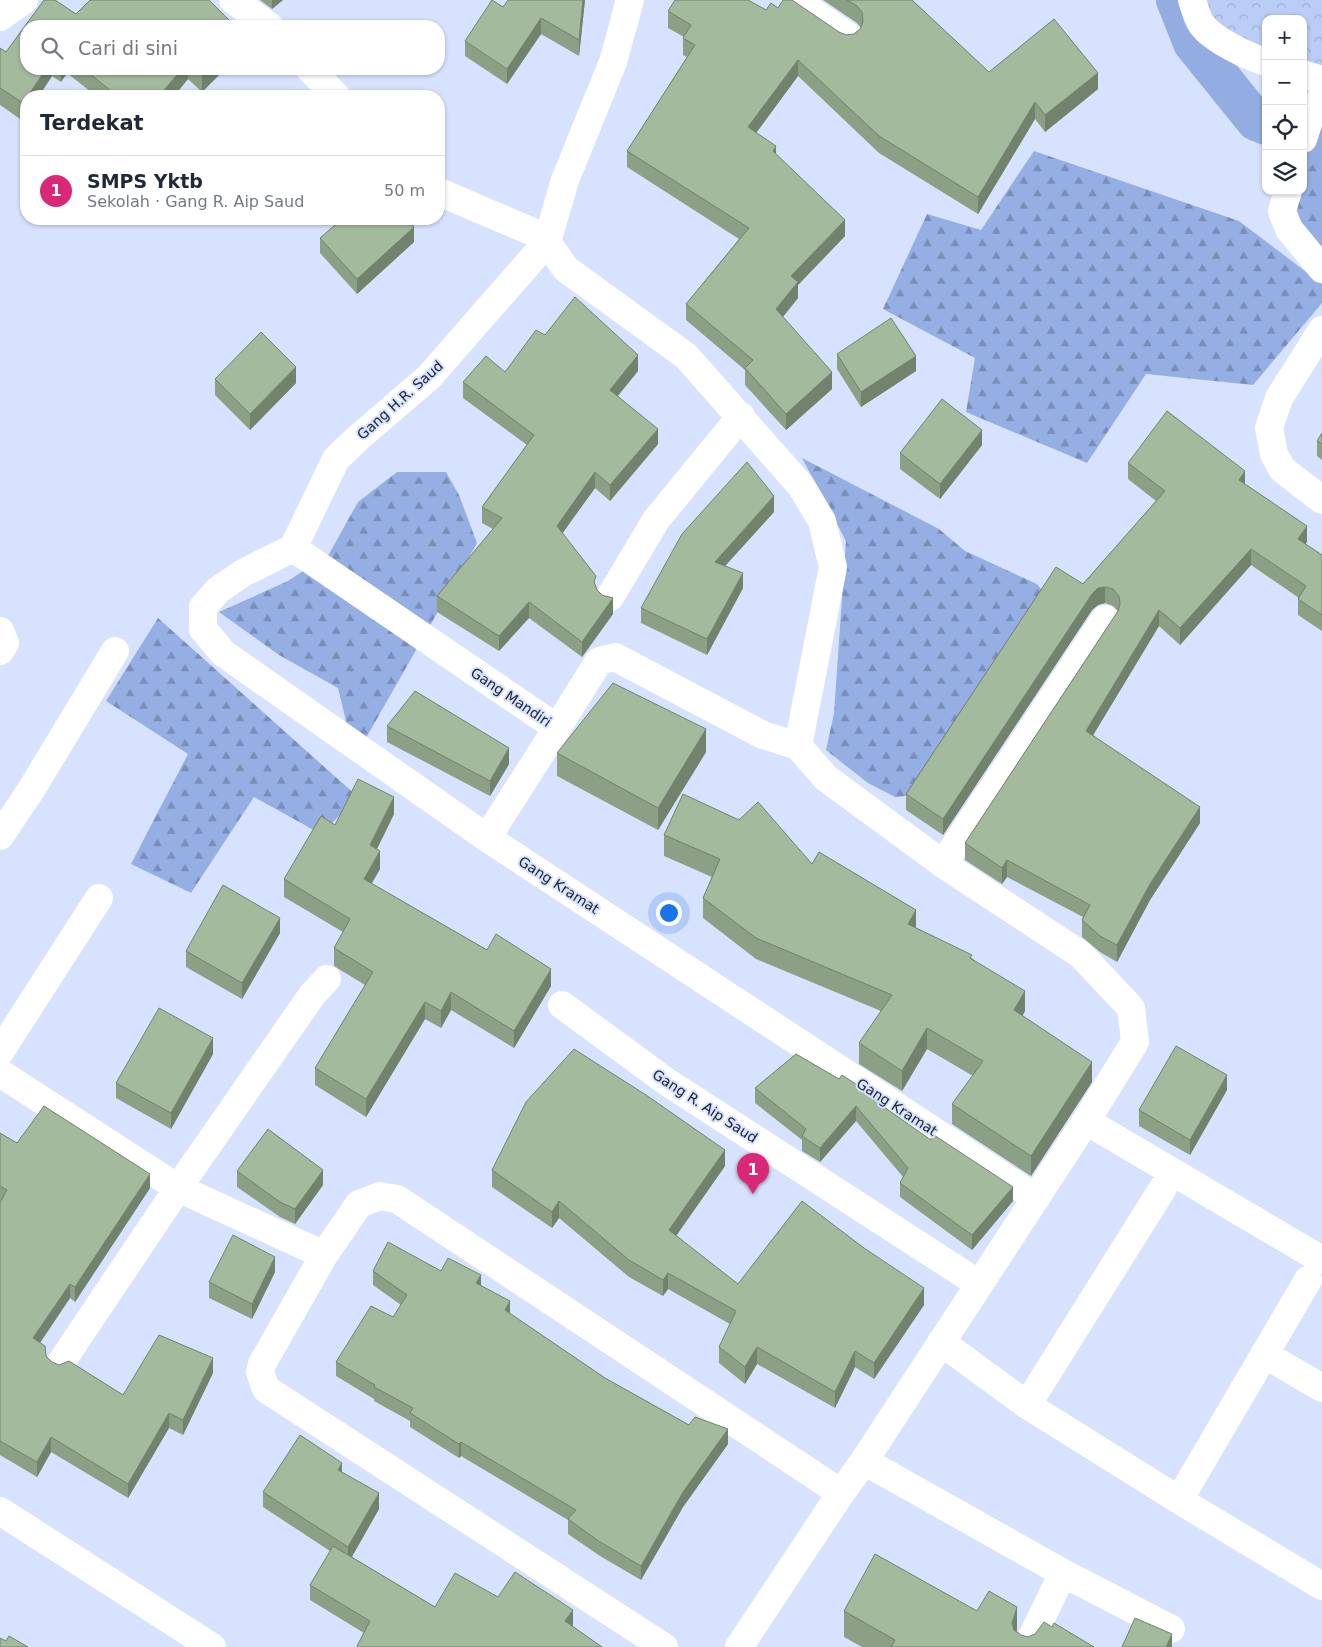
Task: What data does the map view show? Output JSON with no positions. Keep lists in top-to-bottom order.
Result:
{
  "streets": {
    "street": [
      "Gang H.R. Saud",
      "Gang Mandiri",
      "Gang Kramat",
      "Gang R. Aip Saud"
    ]
  },
  "crossings": [
    ["Gang H.R. Saud", "Gang Mandiri"],
    ["Gang H.R. Saud", "Gang Kramat"],
    ["Gang Mandiri", "Gang Kramat"]
  ],
  "page": {
    "map_buttons": ["+", "−"],
    "search": "Cari di sini",
    "heading": "Terdekat",
    "list": [
      {
        "mark": "1",
        "name": "SMPS Yktb",
        "note": "Sekolah · Gang R. Aip Saud",
        "value": "50 m"
      }
    ],
    "pins": "1"
  }
}
